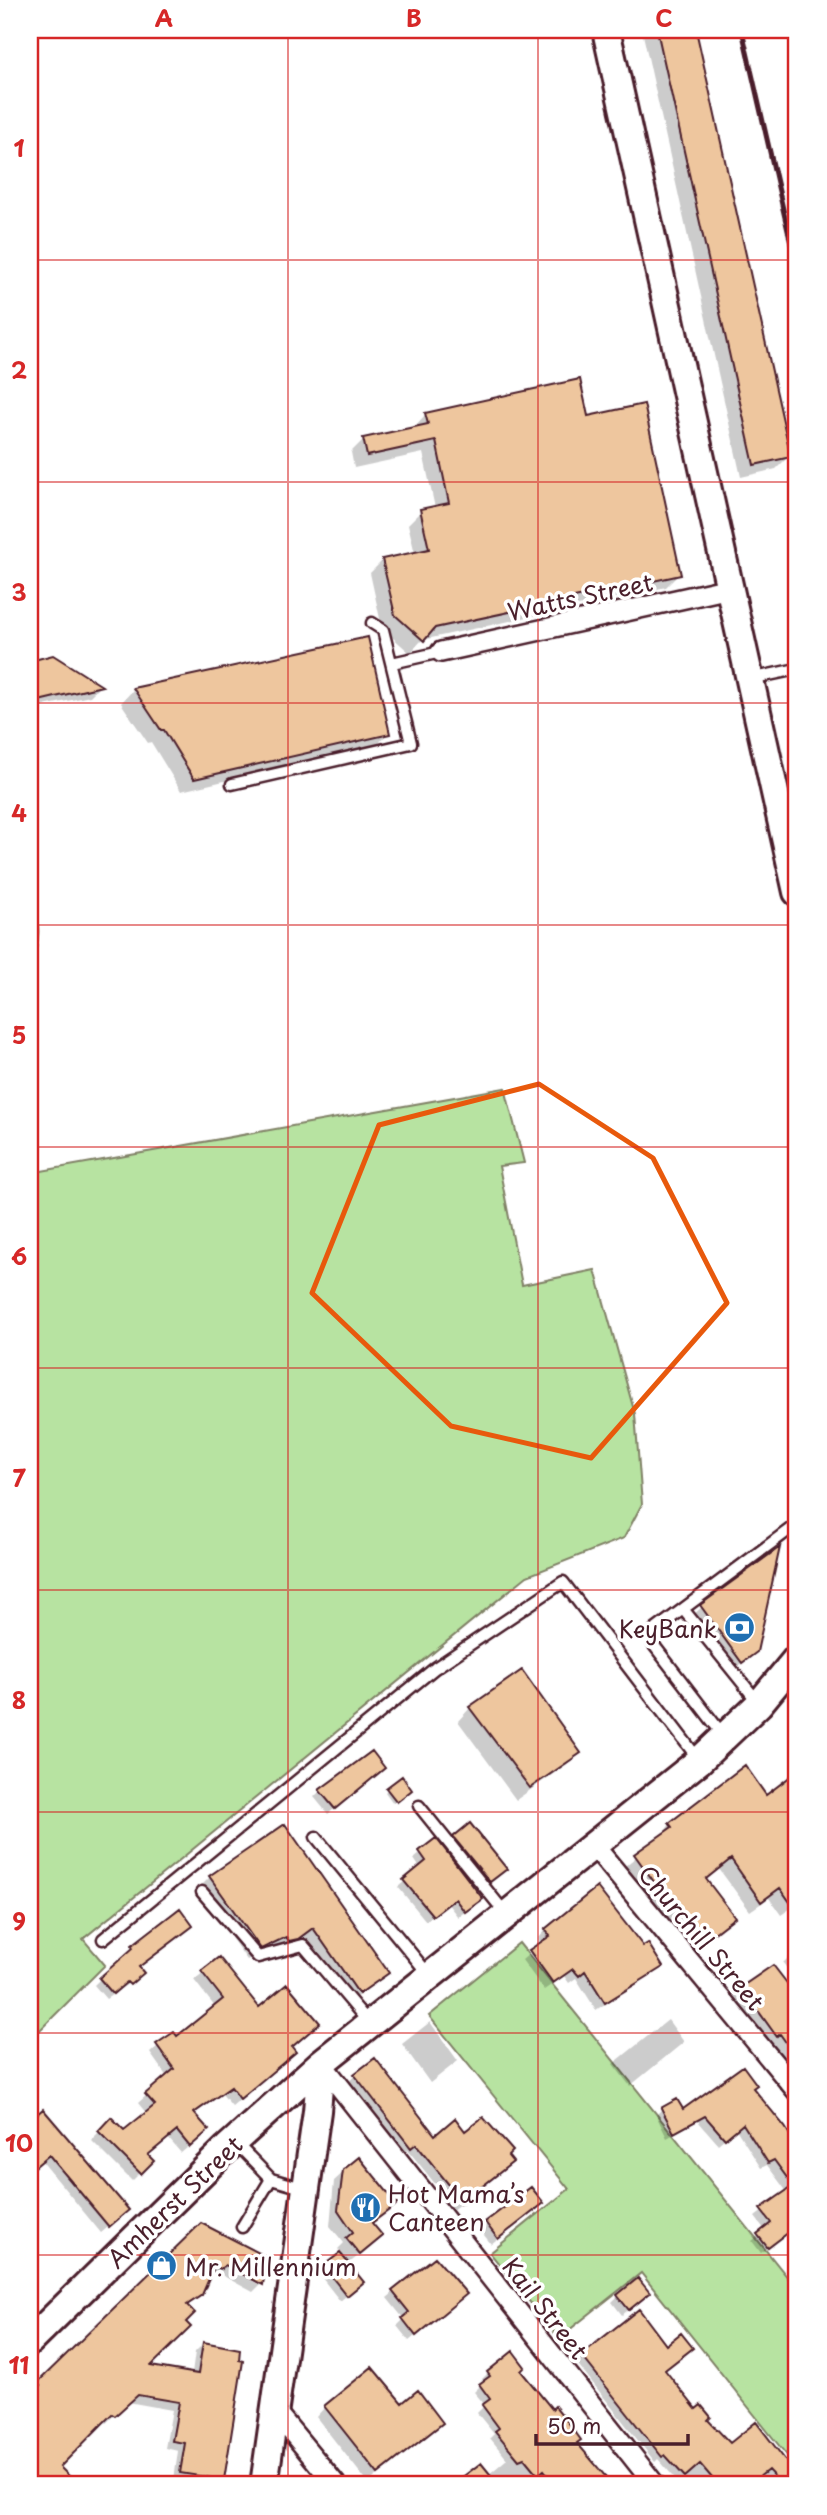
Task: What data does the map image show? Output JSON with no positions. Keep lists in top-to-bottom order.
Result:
{
  "streets": {
    "main road": ["Amherst Street"],
    "street": ["Watts Street", "Churchill Street", "Kail Street"]
  },
  "crossings": [
    ["Churchill Street", "Amherst Street"],
    ["Amherst Street", "Kail Street"]
  ],
  "places": {
    "bank": ["KeyBank"],
    "restaurant": ["Hot Mama’s Canteen"],
    "shop": ["Mr. Millennium"]
  },
  "scale_bar": "50 m",
  "grid": {
    "columns": ["A", "B", "C"],
    "rows": [
      "1",
      "2",
      "3",
      "4",
      "5",
      "6",
      "7",
      "8",
      "9",
      "10",
      "11"
    ]
  }
}
